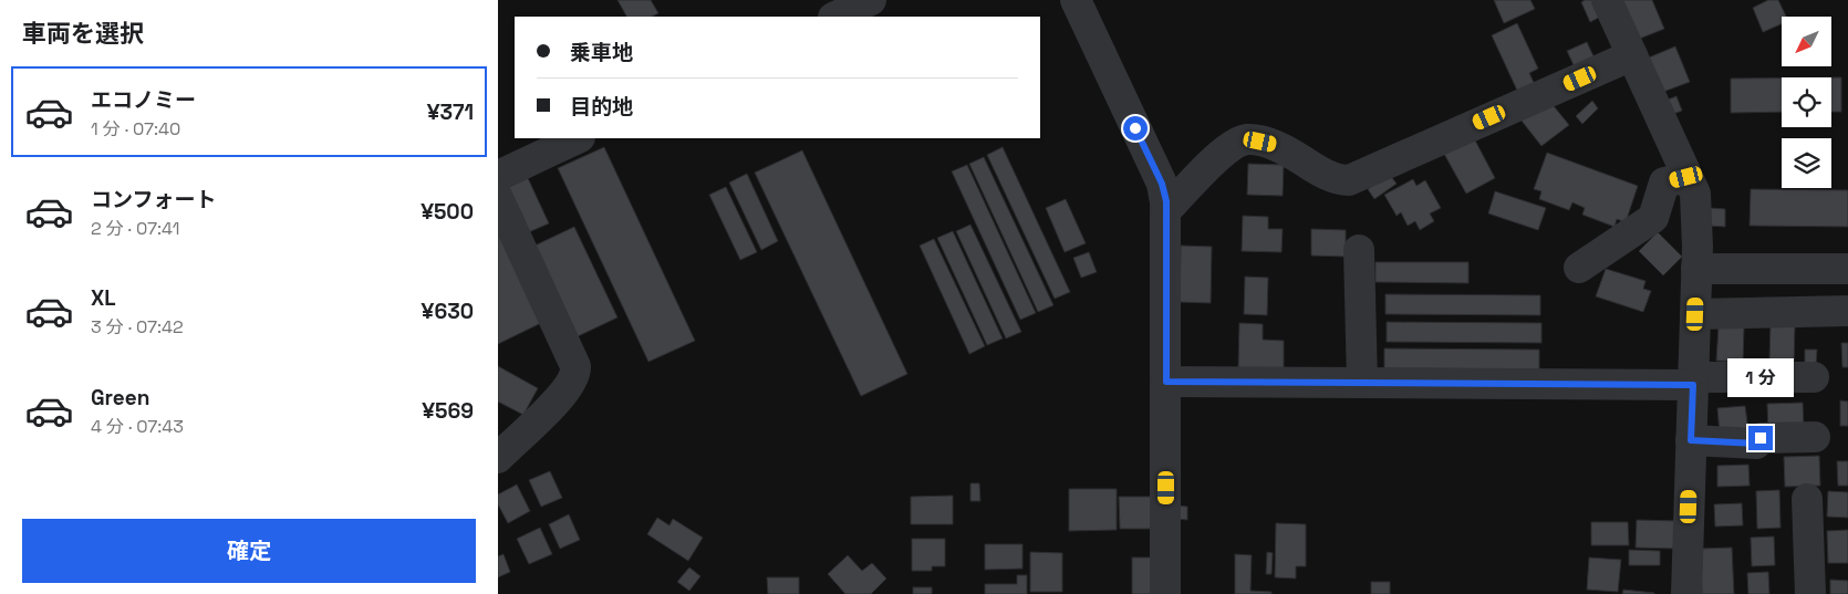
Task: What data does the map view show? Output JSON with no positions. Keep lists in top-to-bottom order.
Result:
{
  "north": "bottom left",
  "page": {
    "heading": "車両を選択",
    "banner": ["乗車地", "目的地"],
    "list": [
      {
        "name": "エコノミー",
        "note": "1 分 · 07:40",
        "value": "¥371"
      },
      {
        "name": "コンフォート",
        "note": "2 分 · 07:41",
        "value": "¥500"
      },
      {
        "name": "XL",
        "note": "3 分 · 07:42",
        "value": "¥630"
      },
      {
        "name": "Green",
        "note": "4 分 · 07:43",
        "value": "¥569"
      }
    ],
    "bubble": "1 分",
    "buttons": "確定"
  }
}
